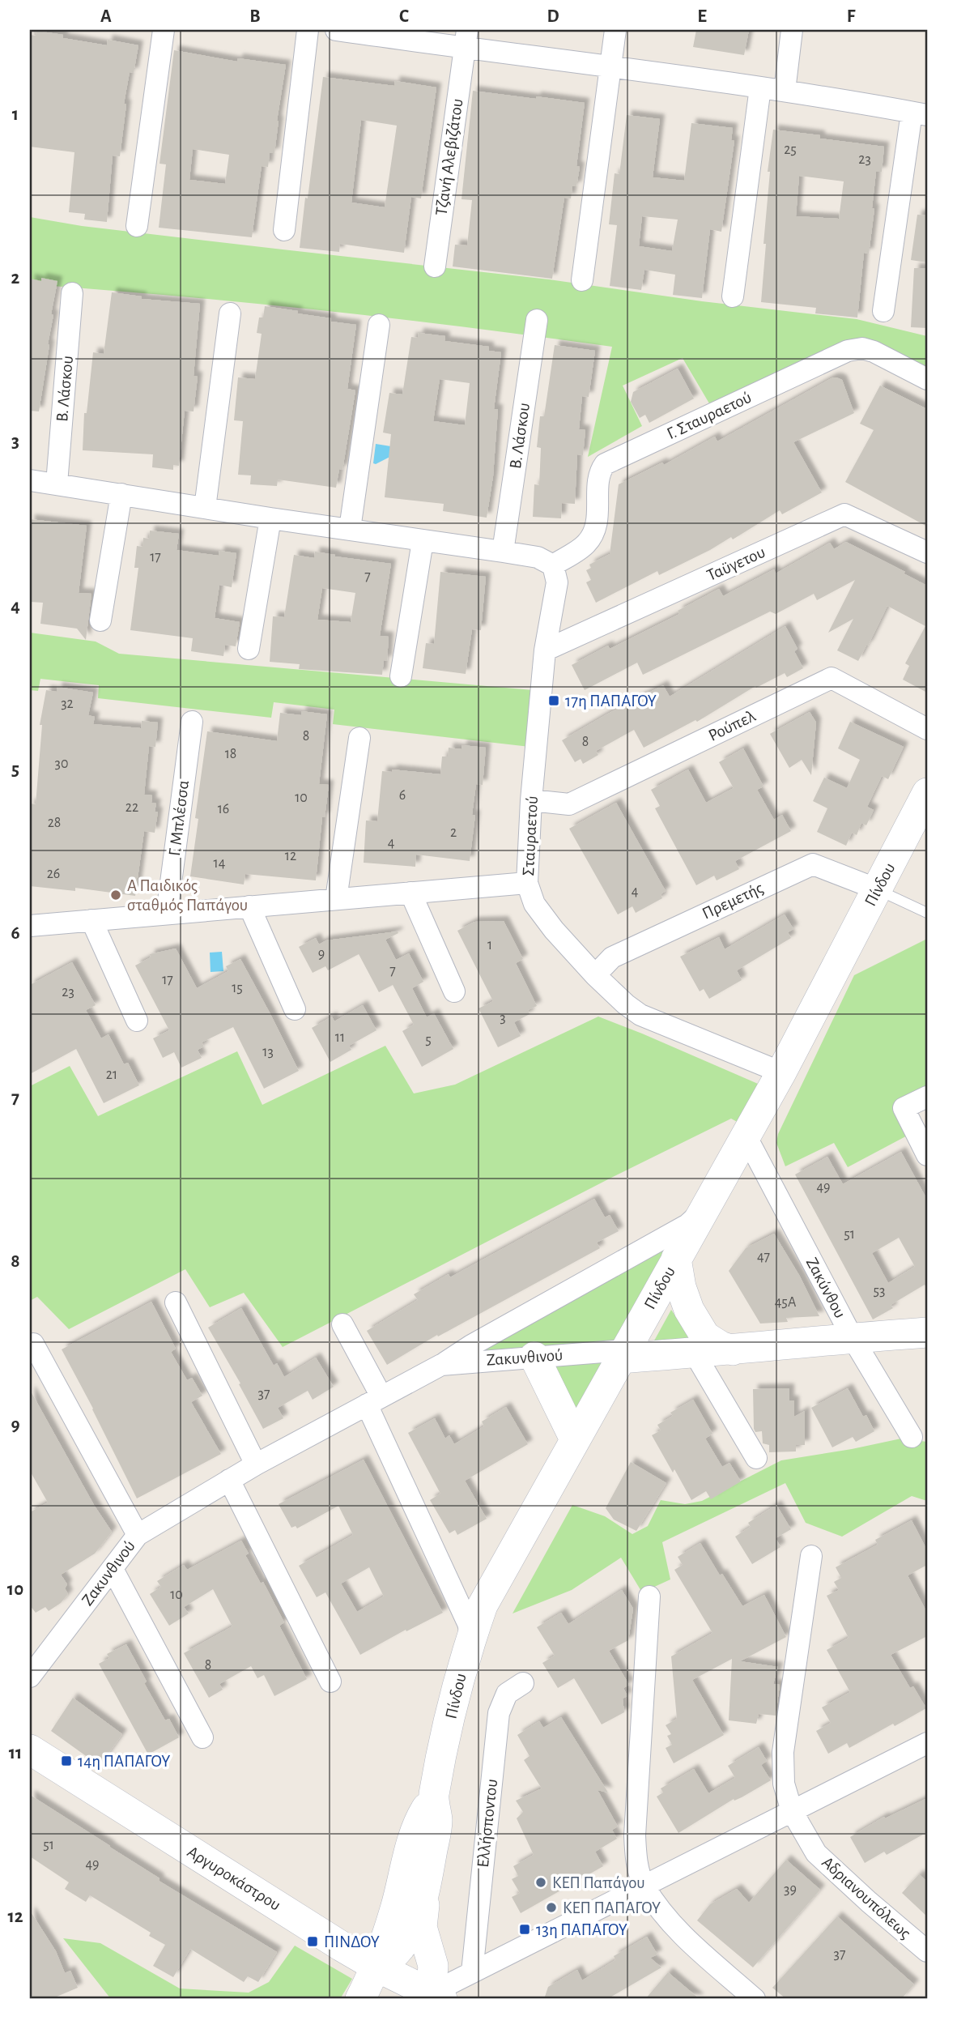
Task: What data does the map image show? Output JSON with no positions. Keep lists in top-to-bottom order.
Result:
{
  "streets": {
    "street": [
      "Τζανή Αλεβιζάτου",
      "Β. Λάσκου",
      "Γ. Σταυραετού",
      "Ταϋγετου",
      "Ρούπελ",
      "Γ. Μπλέσσα",
      "Σταυραετού",
      "Πίνδου",
      "Πρεμετής",
      "Ζακύνθου",
      "Ζακυνθινού",
      "Ελλήσποντου",
      "Αργυροκάστρου",
      "Αδριανουπόλεως"
    ]
  },
  "crossings": [
    ["Γ. Σταυραετού", "Σταυραετού"],
    ["Ταϋγετου", "Σταυραετού"],
    ["Ρούπελ", "Σταυραετού"],
    ["Σταυραετού", "Πίνδου"],
    ["Σταυραετού", "Πρεμετής"],
    ["Πίνδου", "Πρεμετής"],
    ["Πίνδου", "Ζακύνθου"],
    ["Πίνδου", "Ζακυνθινού"],
    ["Πίνδου", "Αργυροκάστρου"],
    ["Ζακύνθου", "Ζακυνθινού"]
  ],
  "places": {
    "transit": [
      "17η ΠΑΠΑΓΟΥ",
      "14η ΠΑΠΑΓΟΥ",
      "13η ΠΑΠΑΓΟΥ",
      "ΠΙΝΔΟΥ"
    ],
    "other": ["Α Παιδικός σταθμός Παπάγου", "ΚΕΠ Παπάγου", "ΚΕΠ ΠΑΠΑΓΟΥ"]
  },
  "house_numbers": [
    "25",
    "23",
    "17",
    "7",
    "32",
    "8",
    "8",
    "18",
    "30",
    "6",
    "10",
    "22",
    "16",
    "28",
    "2",
    "4",
    "12",
    "14",
    "26",
    "4",
    "1",
    "9",
    "7",
    "17",
    "15",
    "23",
    "3",
    "11",
    "5",
    "13",
    "21",
    "49",
    "51",
    "47",
    "53",
    "45Α",
    "37",
    "10",
    "8",
    "51",
    "49",
    "39",
    "37"
  ],
  "grid": {
    "columns": [
      "A",
      "B",
      "C",
      "D",
      "E",
      "F"
    ],
    "rows": [
      "1",
      "2",
      "3",
      "4",
      "5",
      "6",
      "7",
      "8",
      "9",
      "10",
      "11",
      "12"
    ]
  }
}
